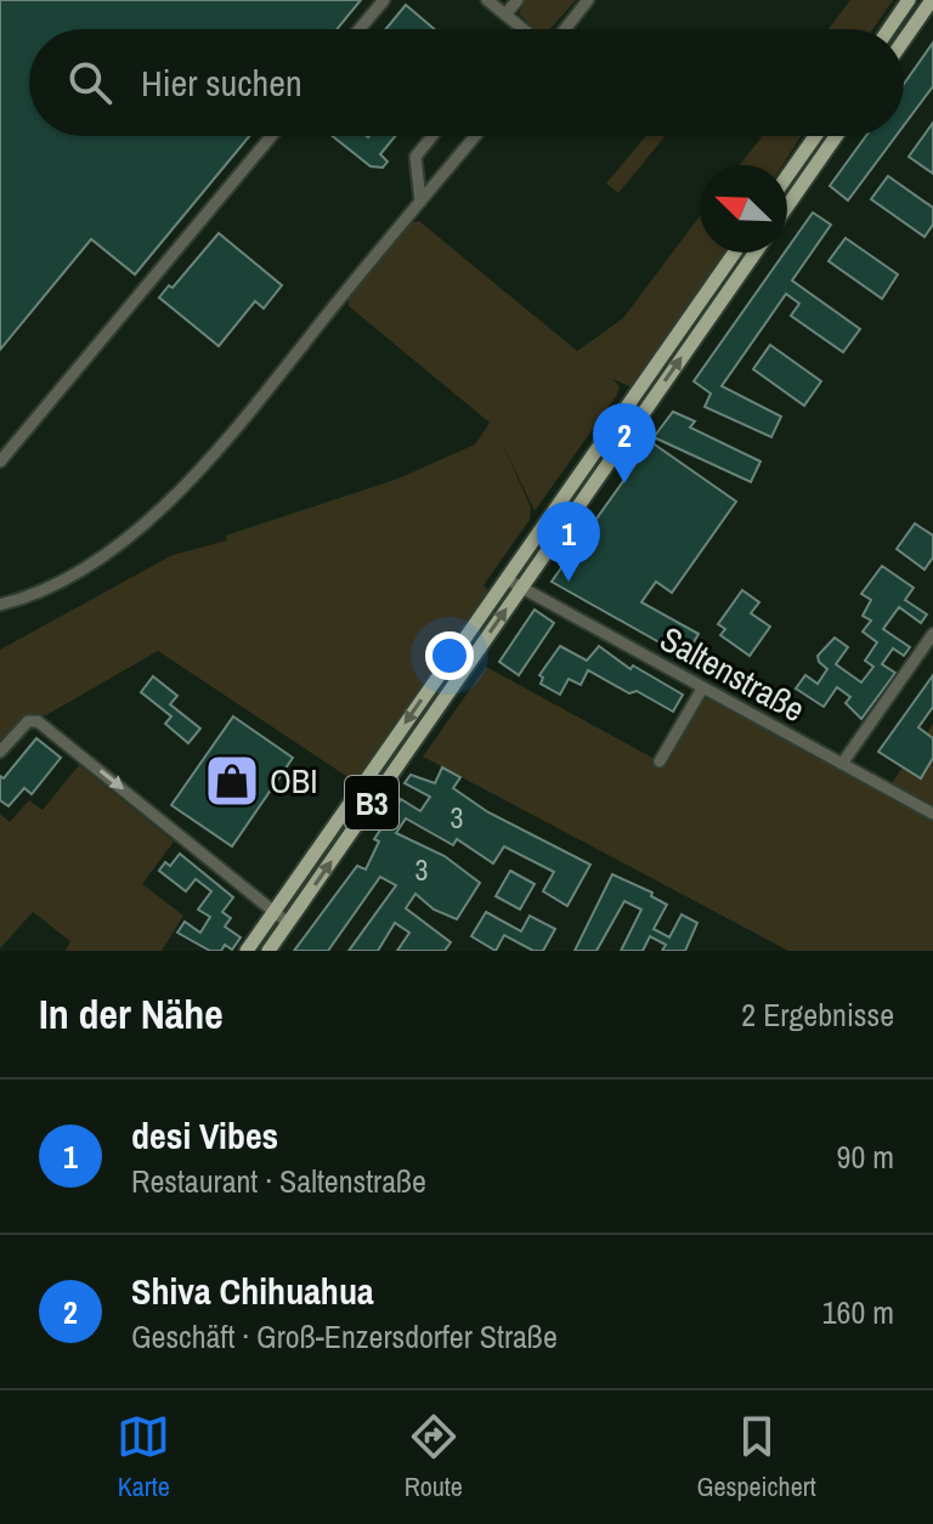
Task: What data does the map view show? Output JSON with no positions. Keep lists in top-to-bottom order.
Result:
{
  "streets": {
    "main road": ["B3"],
    "street": ["Saltenstraße"]
  },
  "crossings": [
    ["Saltenstraße", "B3"]
  ],
  "places": {
    "shop": ["OBI"]
  },
  "house_numbers": ["3", "3"],
  "north": "top left",
  "page": {
    "search": "Hier suchen",
    "pins": ["2", "1"],
    "heading": ["In der Nähe", "2 Ergebnisse"],
    "list": [
      {
        "mark": "1",
        "name": "desi Vibes",
        "note": "Restaurant · Saltenstraße",
        "value": "90 m"
      },
      {
        "mark": "2",
        "name": "Shiva Chihuahua",
        "note": "Geschäft · Groß-Enzersdorfer Straße",
        "value": "160 m"
      }
    ],
    "nav": ["Karte", "Route", "Gespeichert"]
  }
}
